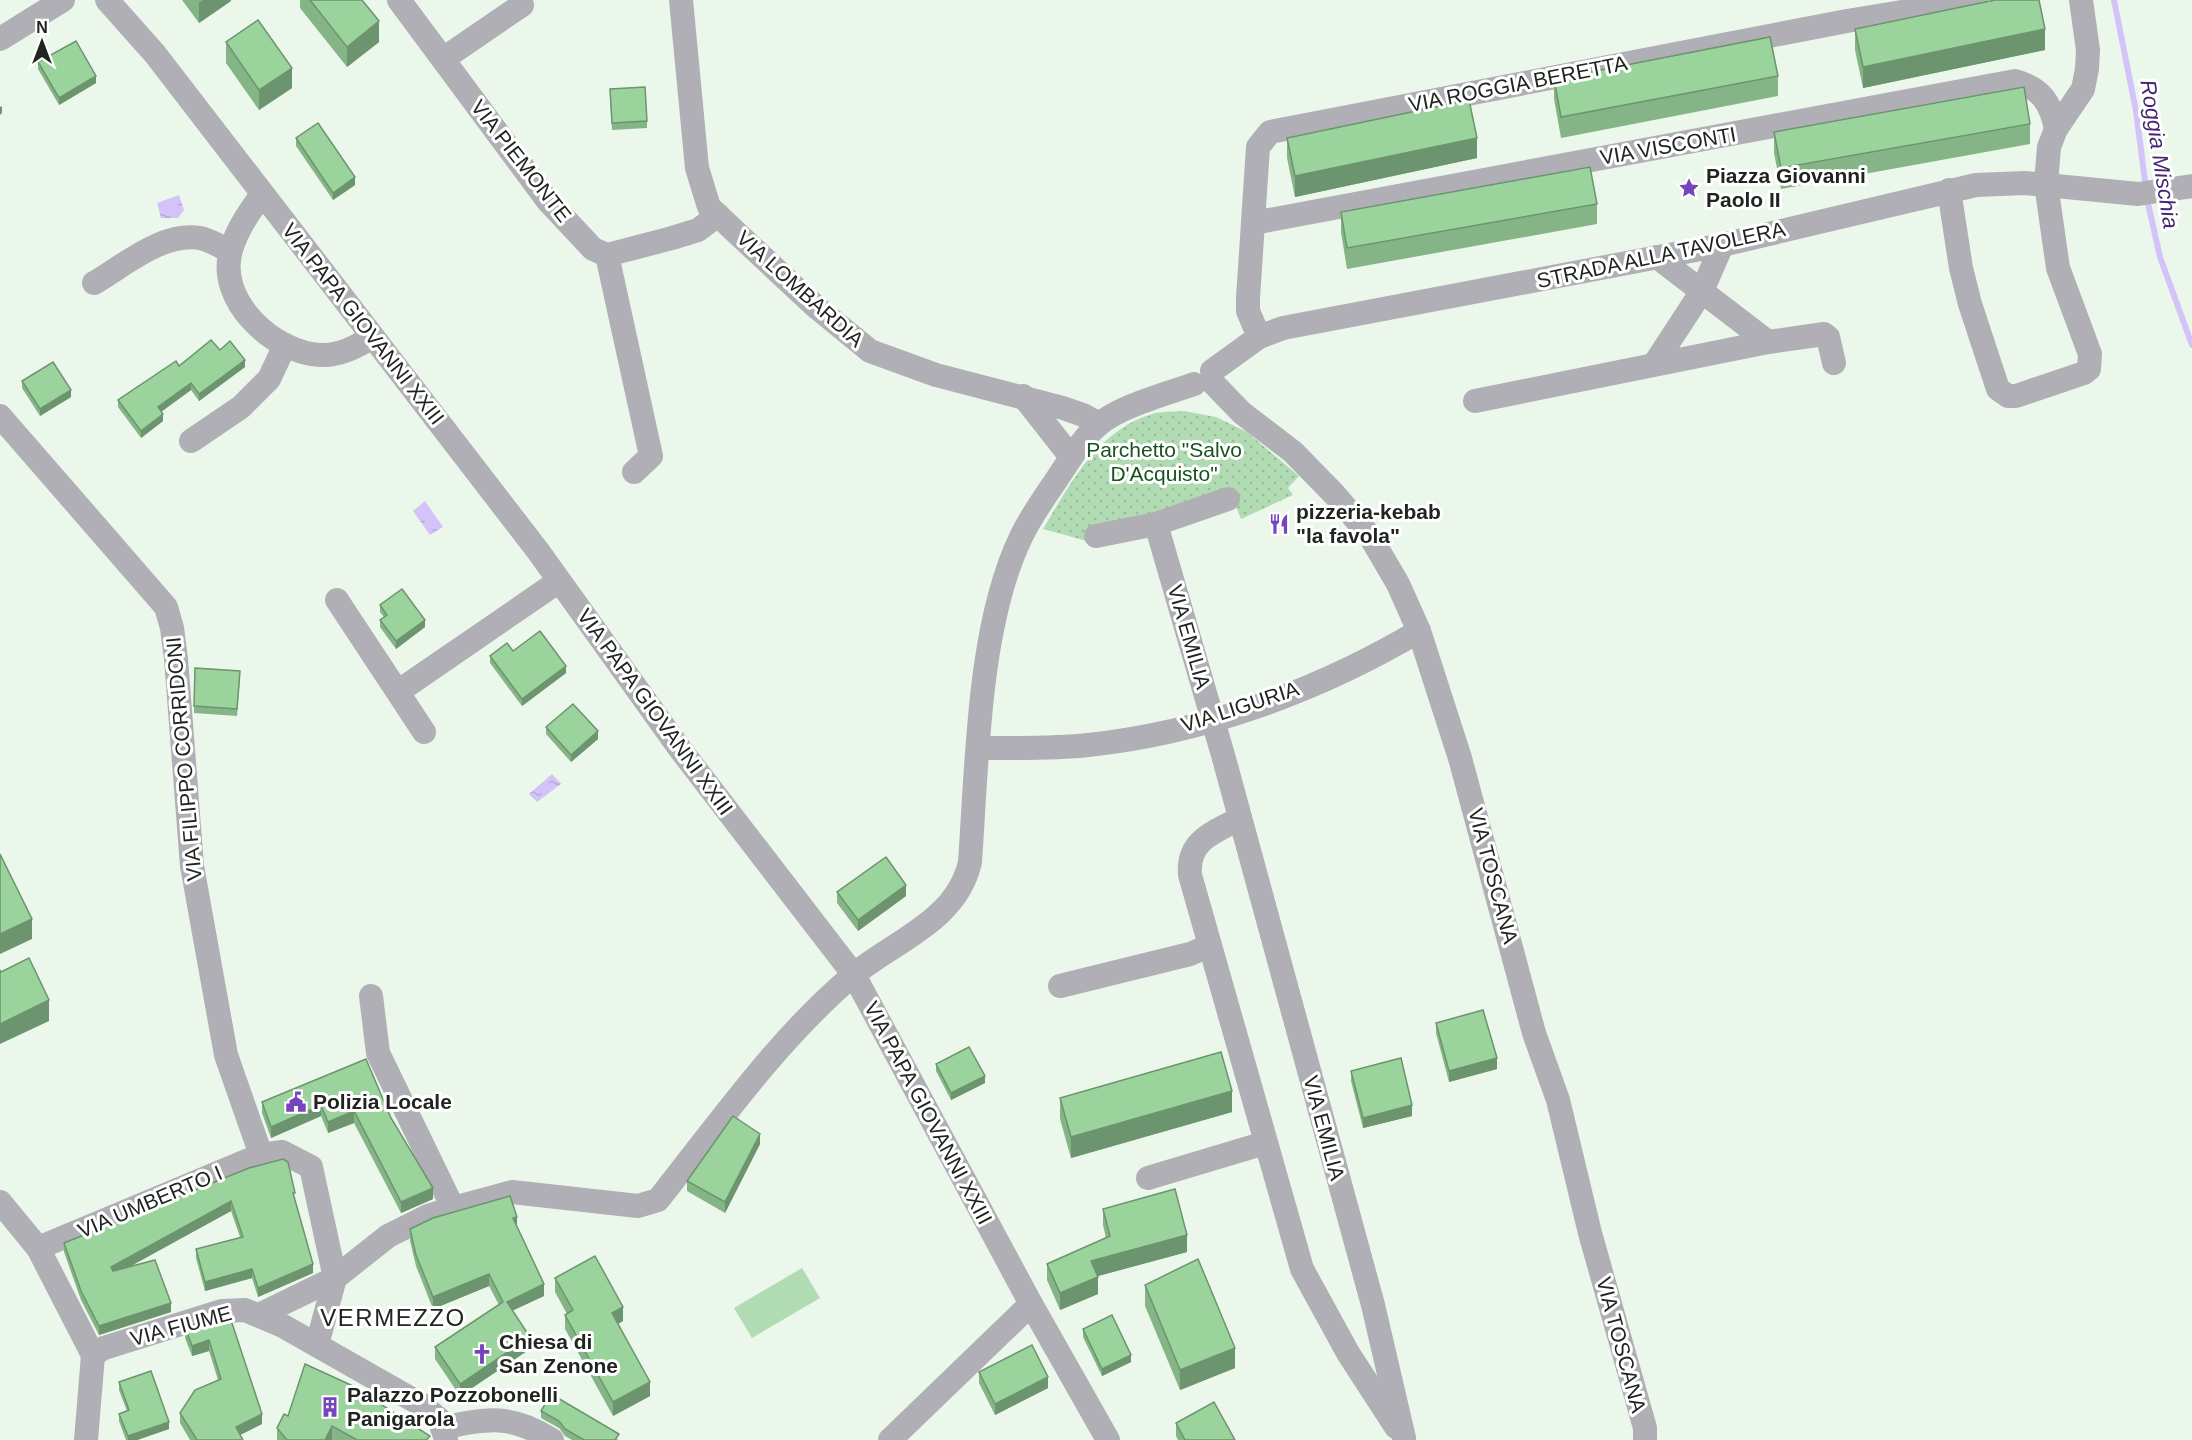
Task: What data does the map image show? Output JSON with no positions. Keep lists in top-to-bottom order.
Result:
{
  "streets": {
    "street": [
      "VIA ROGGIA BERETTA",
      "VIA VISCONTI",
      "VIA PIEMONTE",
      "STRADA ALLA TAVOLERA",
      "VIA LOMBARDIA",
      "VIA PAPA GIOVANNI XXIII",
      "VIA EMILIA",
      "VIA LIGURIA",
      "VIA FILIPPO CORRIDONI",
      "VIA TOSCANA",
      "VIA UMBERTO I",
      "VIA FIUME"
    ]
  },
  "crossings": [
    ["VIA ROGGIA BERETTA", "VIA VISCONTI"],
    ["VIA ROGGIA BERETTA", "STRADA ALLA TAVOLERA"],
    ["STRADA ALLA TAVOLERA", "VIA LOMBARDIA"],
    ["STRADA ALLA TAVOLERA", "VIA PAPA GIOVANNI XXIII"],
    ["STRADA ALLA TAVOLERA", "VIA LIGURIA"],
    ["STRADA ALLA TAVOLERA", "VIA TOSCANA"],
    ["STRADA ALLA TAVOLERA", "VIA FIUME"],
    ["VIA EMILIA", "VIA LIGURIA"],
    ["VIA LIGURIA", "VIA TOSCANA"],
    ["VIA FILIPPO CORRIDONI", "VIA UMBERTO I"]
  ],
  "districts": ["VERMEZZO"],
  "water": ["Roggia Mischia"],
  "parks": ["Parchetto \"Salvo D'Acquisto\""],
  "places": {
    "place": ["Piazza Giovanni Paolo II"],
    "restaurant": ["pizzeria-kebab \"la favola\""],
    "public building": ["Polizia Locale"],
    "church": ["Chiesa di San Zenone"],
    "building": ["Palazzo Pozzobonelli Panigarola"]
  },
  "north": "top"
}
